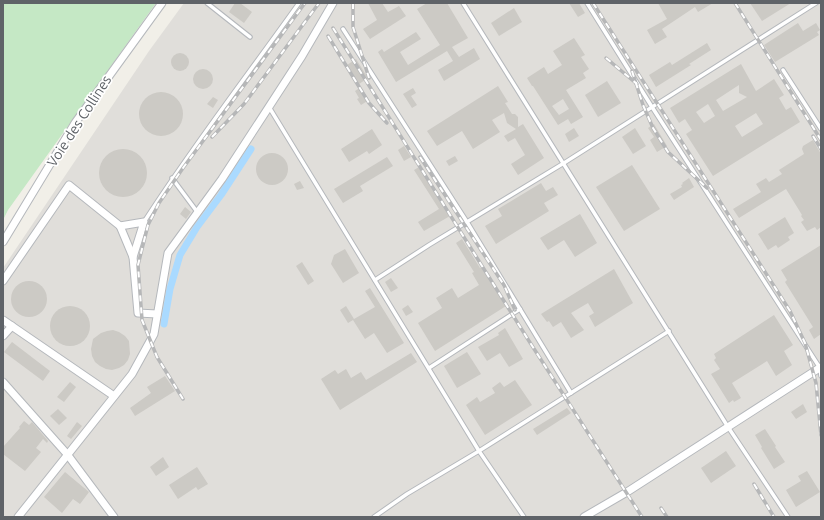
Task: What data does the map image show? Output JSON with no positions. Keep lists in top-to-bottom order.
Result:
{
  "streets": {
    "street": ["Voie des Collines"]
  }
}
